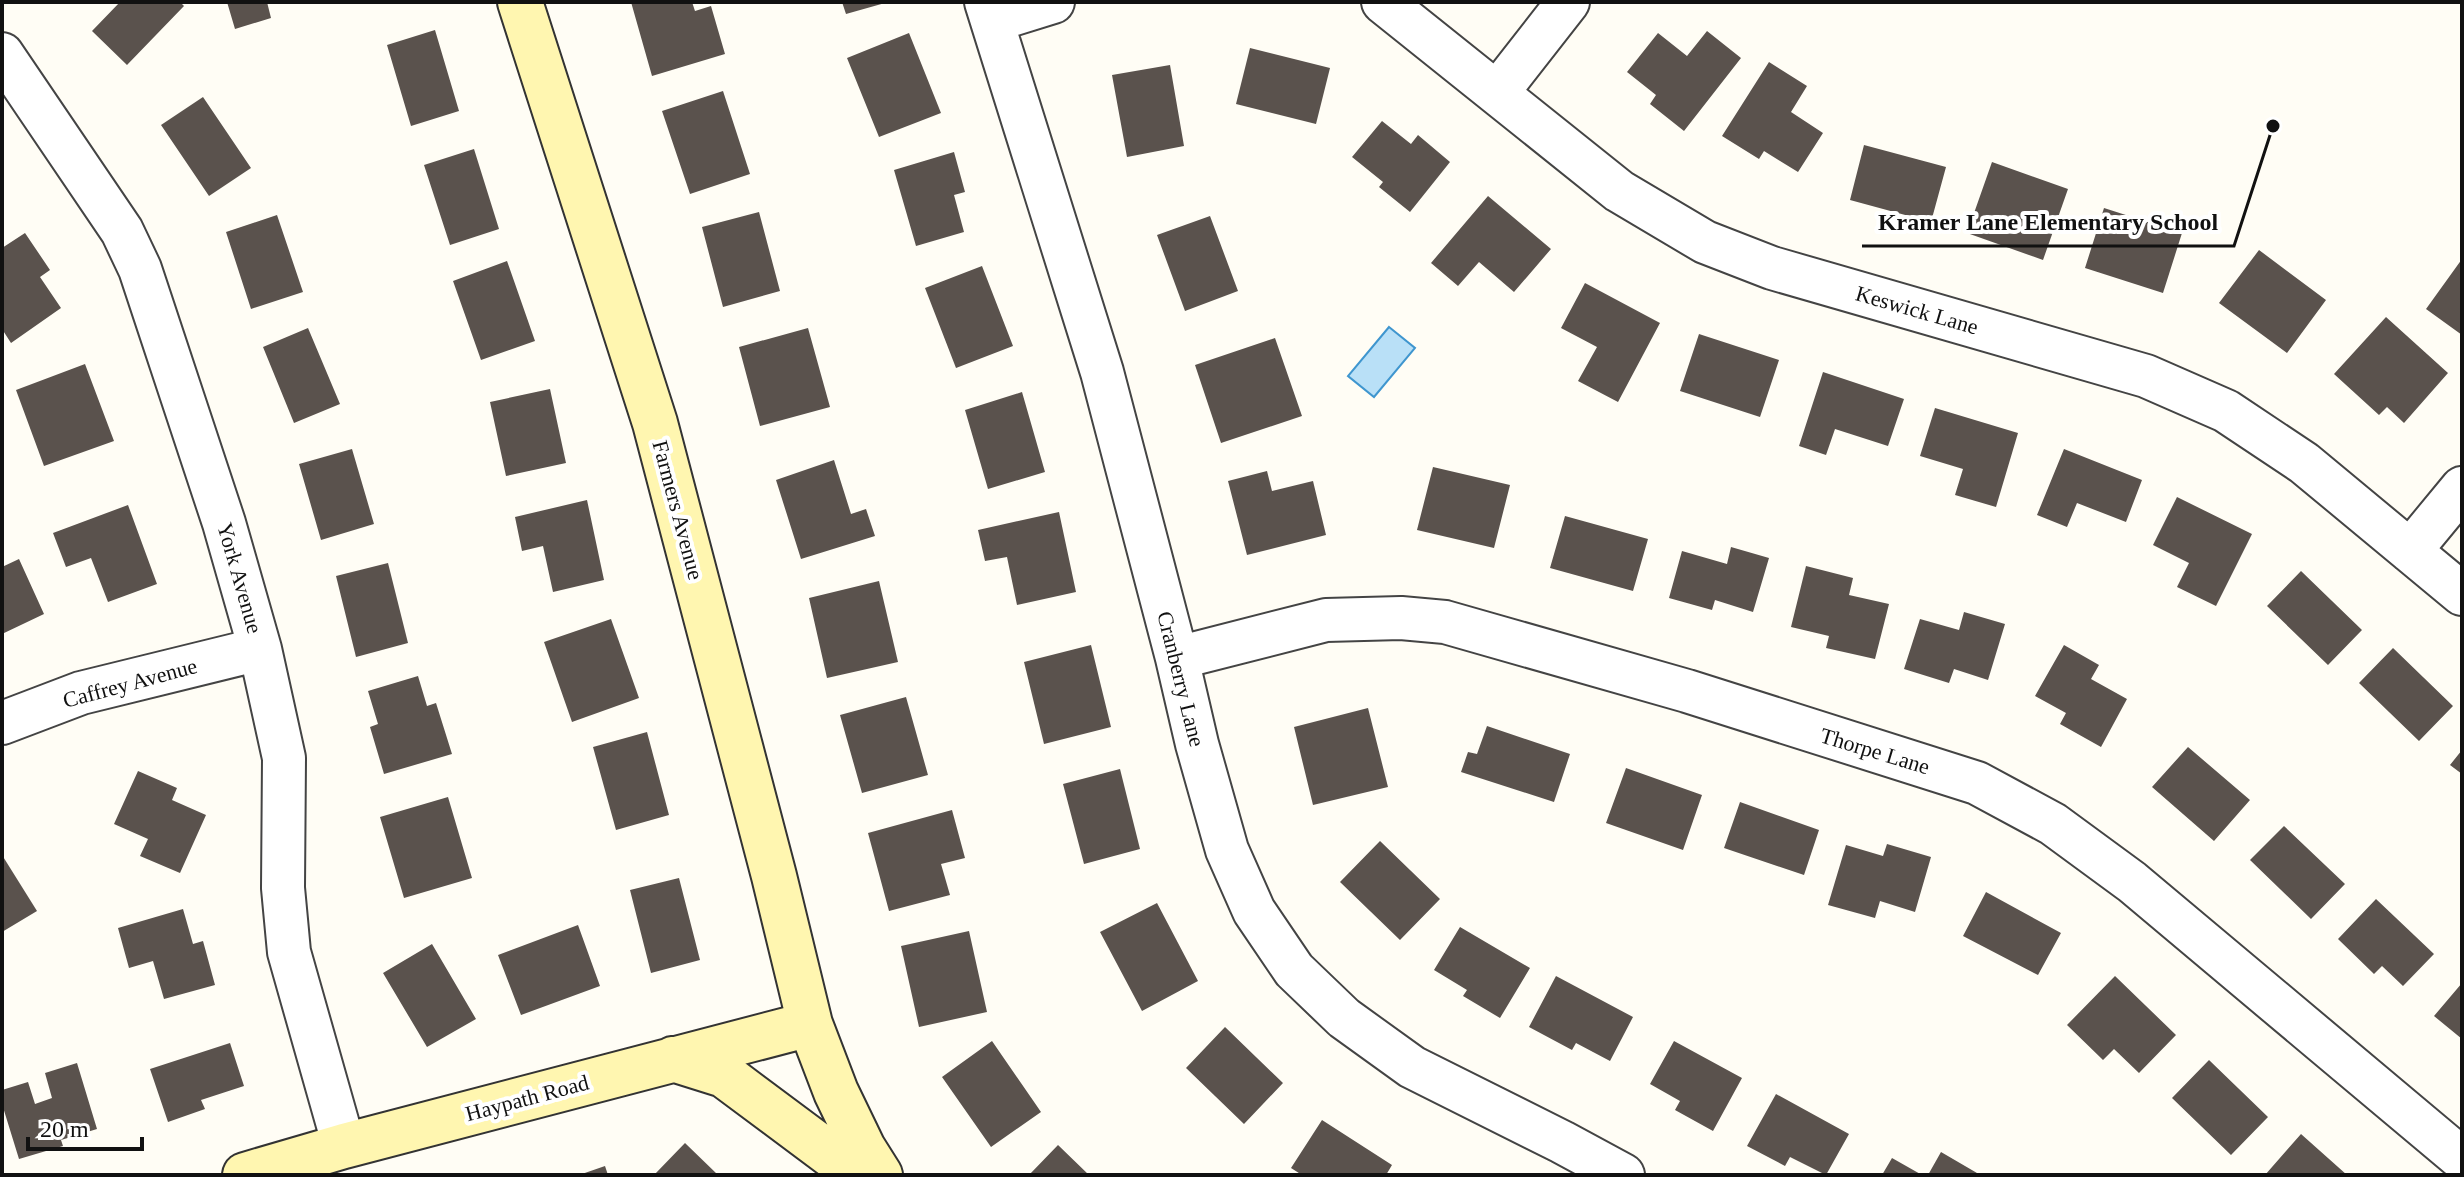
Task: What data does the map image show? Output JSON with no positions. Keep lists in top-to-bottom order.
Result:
{
  "streets": {
    "street": [
      "Keswick Lane",
      "Farmers Avenue",
      "York Avenue",
      "Cranberry Lane",
      "Caffrey Avenue",
      "Thorpe Lane",
      "Haypath Road"
    ]
  },
  "crossings": [
    ["Farmers Avenue", "Haypath Road"],
    ["York Avenue", "Caffrey Avenue"],
    ["York Avenue", "Haypath Road"],
    ["Cranberry Lane", "Thorpe Lane"]
  ],
  "places": ["Kramer Lane Elementary School"],
  "scale_bar": "20 m"
}
